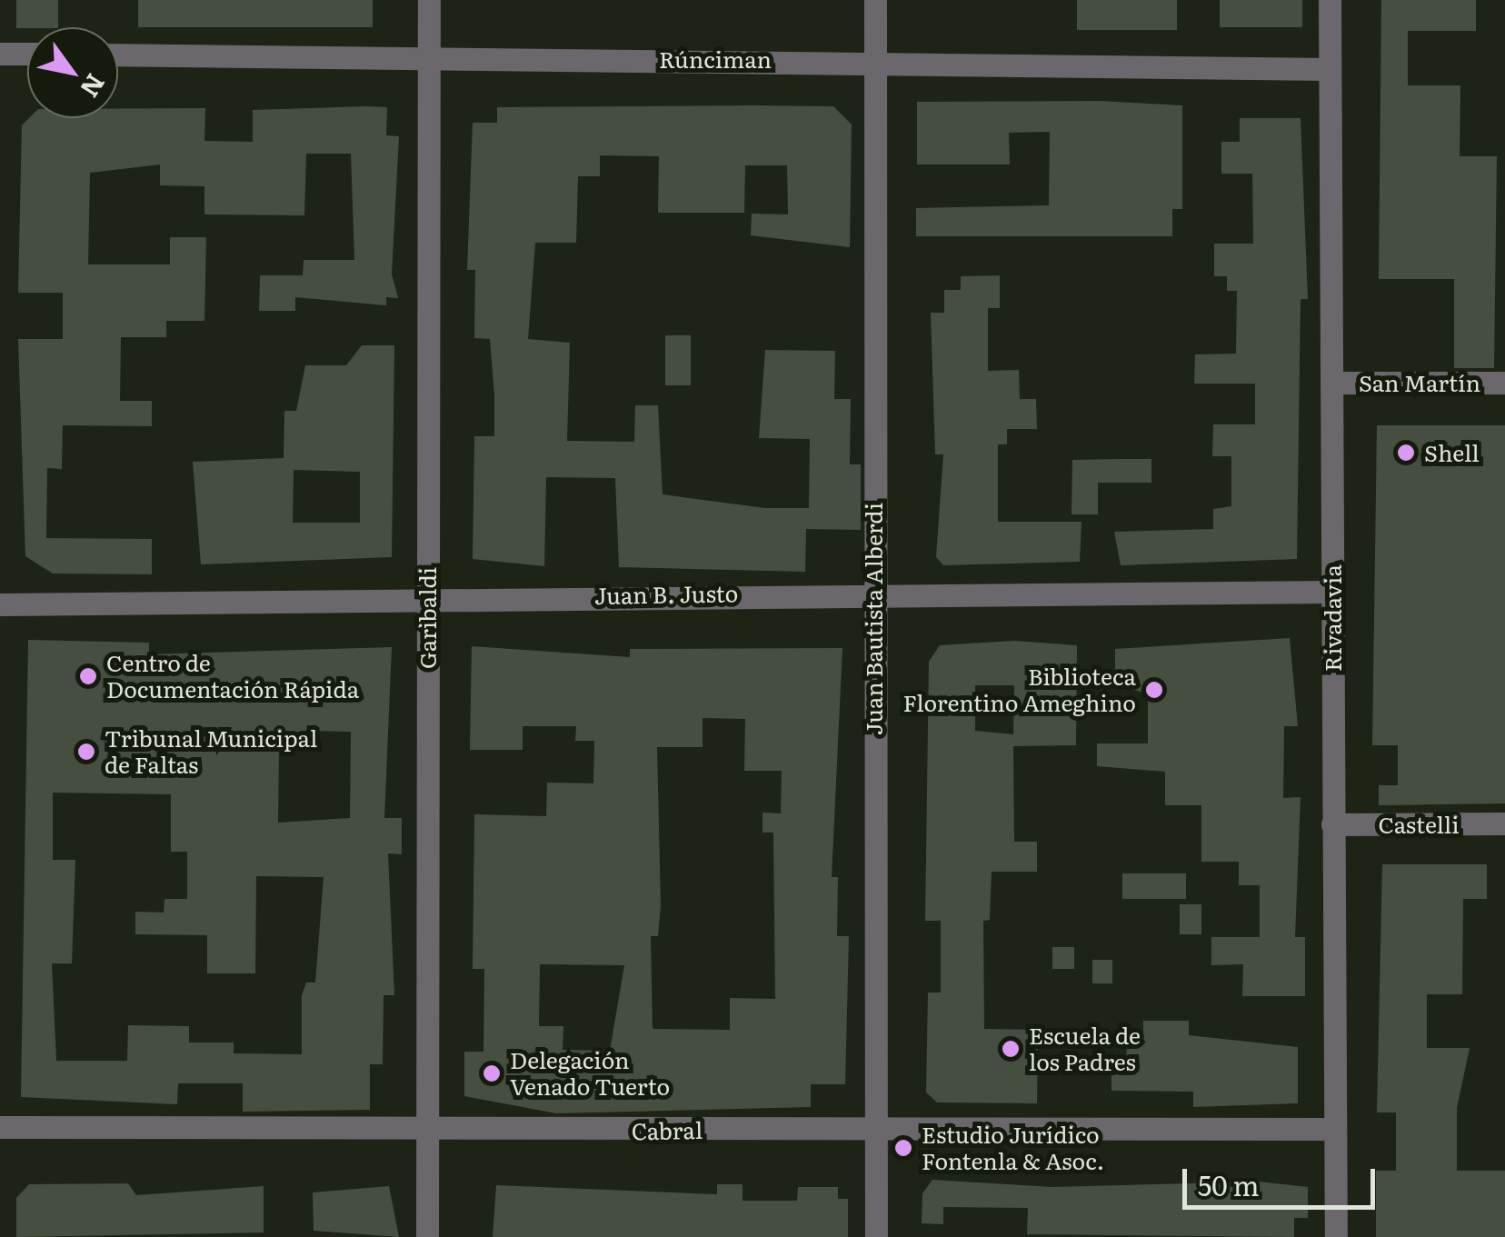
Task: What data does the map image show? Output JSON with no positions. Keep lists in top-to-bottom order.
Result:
{
  "streets": {
    "street": [
      "Rúnciman",
      "San Martín",
      "Juan B. Justo",
      "Garibaldi",
      "Rivadavia",
      "Juan Bautista Alberdi",
      "Castelli",
      "Cabral"
    ]
  },
  "crossings": [
    ["Rúnciman", "Garibaldi"],
    ["Rúnciman", "Rivadavia"],
    ["Rúnciman", "Juan Bautista Alberdi"],
    ["San Martín", "Rivadavia"],
    ["Juan B. Justo", "Garibaldi"],
    ["Juan B. Justo", "Rivadavia"],
    ["Juan B. Justo", "Juan Bautista Alberdi"],
    ["Garibaldi", "Cabral"],
    ["Rivadavia", "Castelli"],
    ["Rivadavia", "Cabral"],
    ["Juan Bautista Alberdi", "Cabral"]
  ],
  "places": [
    "Shell",
    "Centro de Documentación Rápida",
    "Biblioteca Florentino Ameghino",
    "Tribunal Municipal de Faltas",
    "Escuela de los Padres",
    "Delegación Venado Tuerto",
    "Estudio Jurídico Fontenla & Asoc."
  ],
  "scale_bar": "50 m",
  "north": "bottom right"
}
